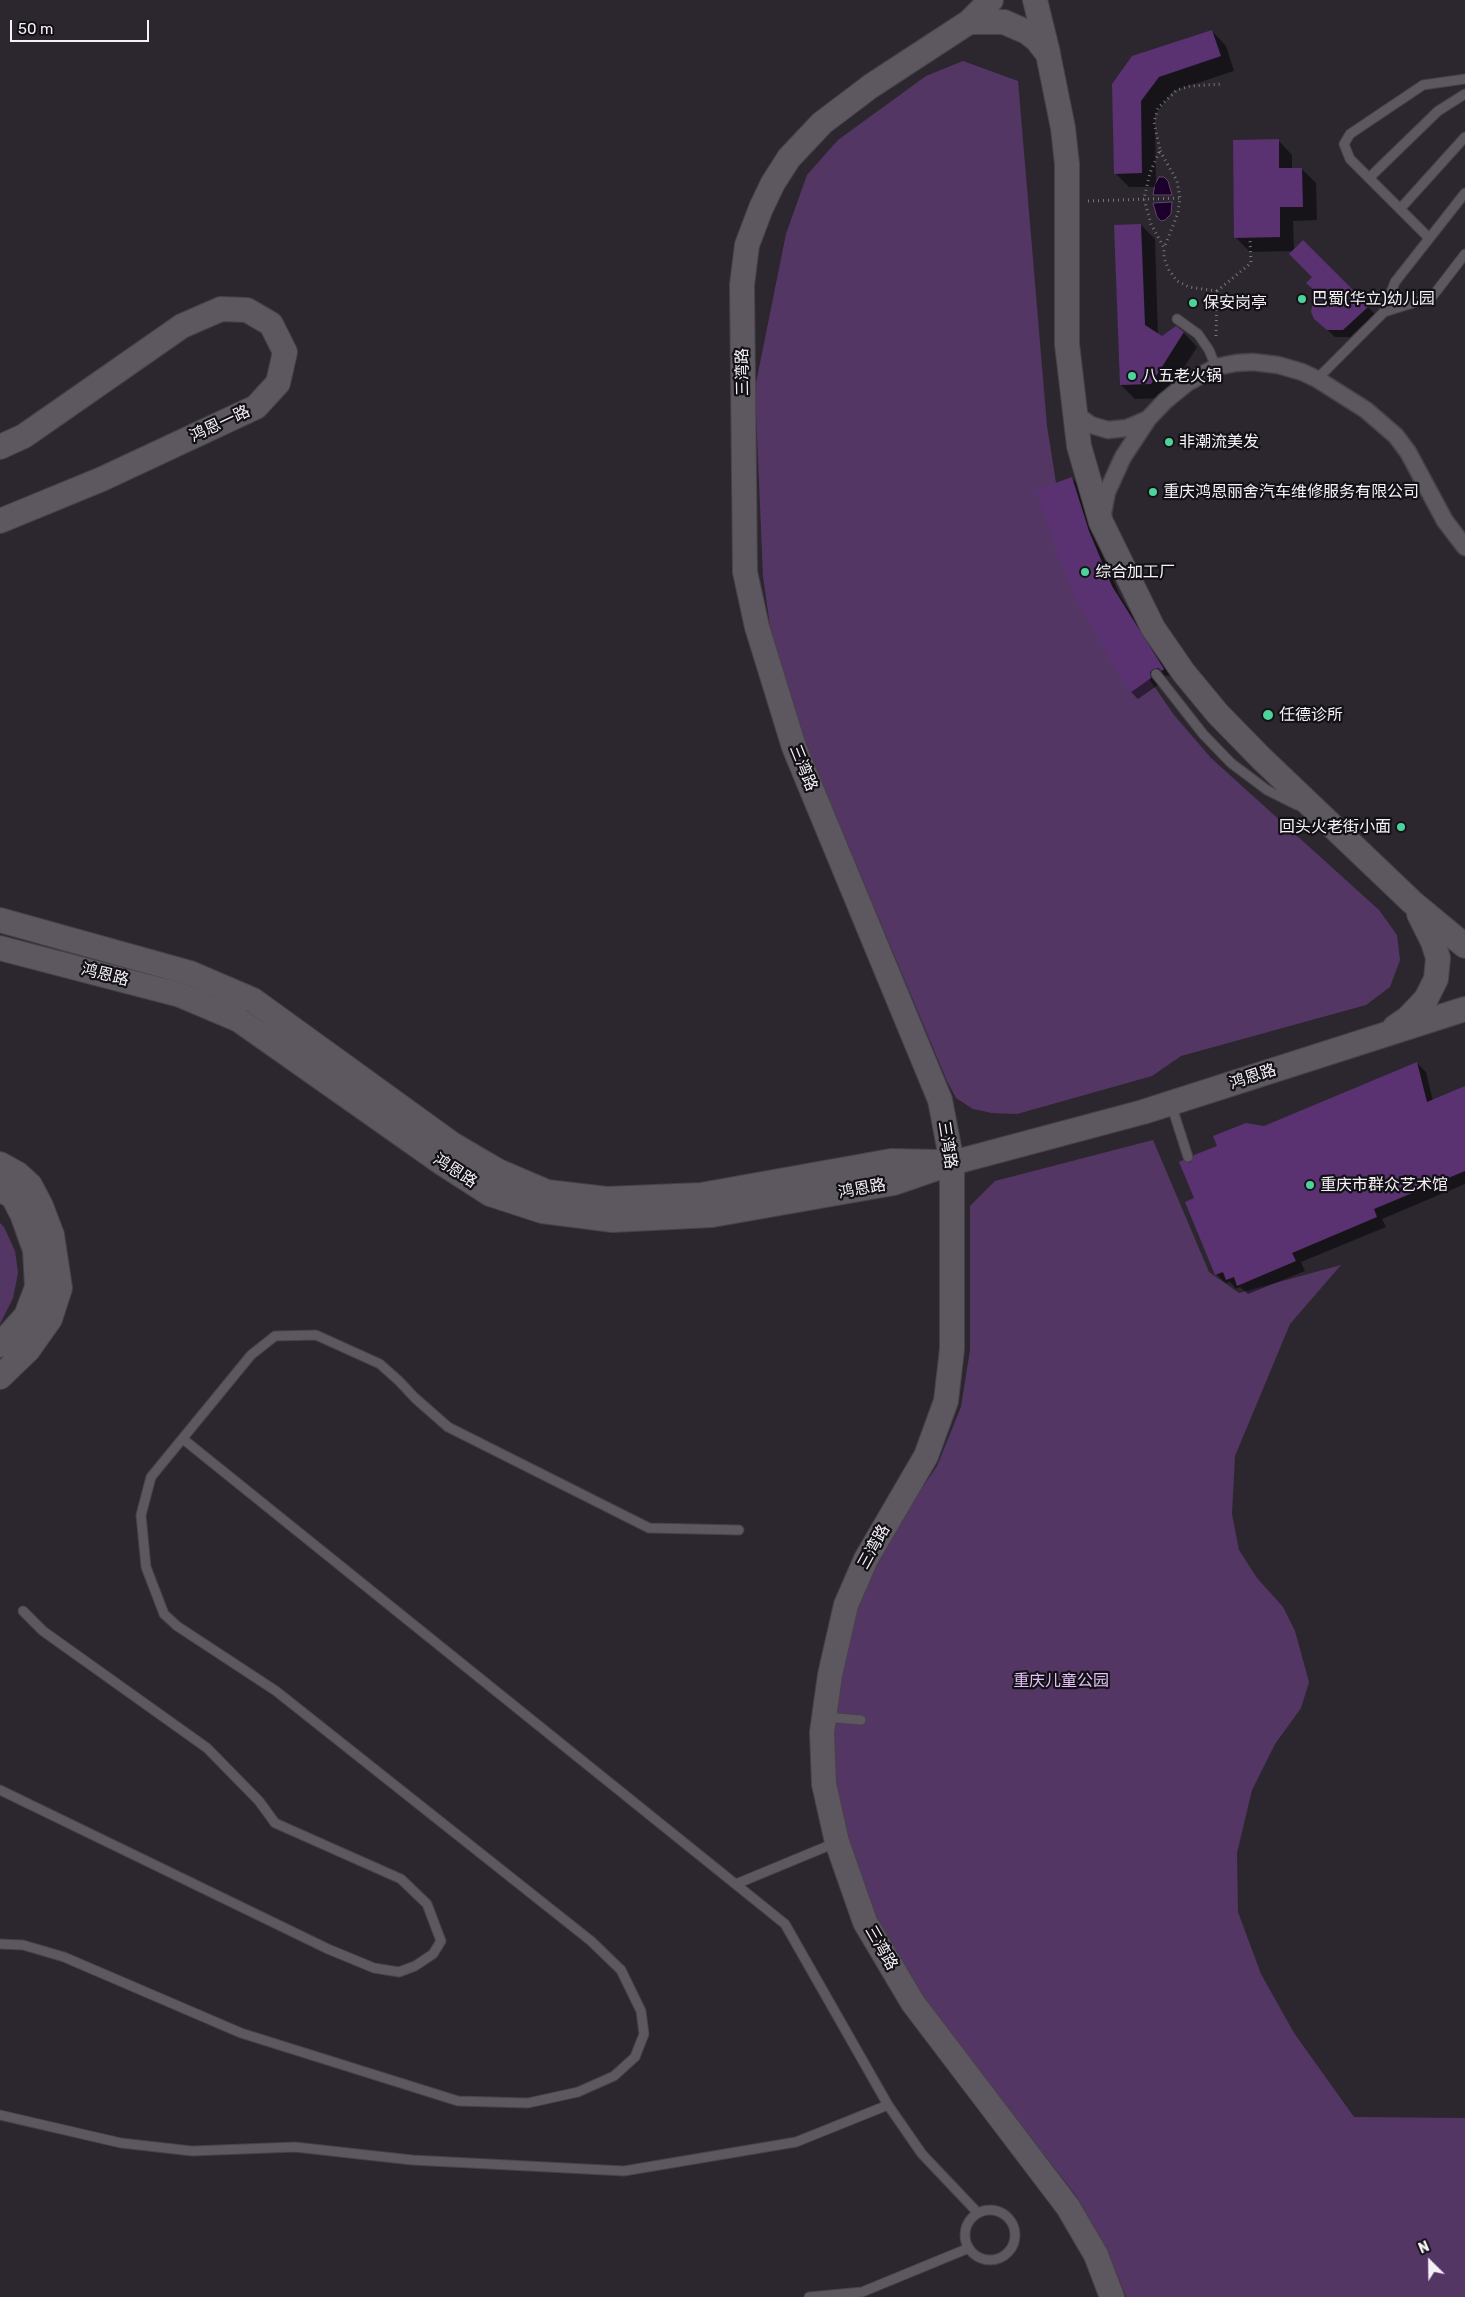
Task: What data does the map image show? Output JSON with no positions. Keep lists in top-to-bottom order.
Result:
{
  "streets": {
    "street": ["三湾路", "鸿恩一路", "鸿恩路"]
  },
  "crossings": [
    ["三湾路", "鸿恩路"]
  ],
  "parks": ["重庆儿童公园"],
  "places": [
    "巴蜀(华立)幼儿园",
    "保安岗亭",
    "八五老火锅",
    "非潮流美发",
    "重庆鸿恩丽舍汽车维修服务有限公司",
    "综合加工厂",
    "任德诊所",
    "回头火老街小面",
    "重庆市群众艺术馆"
  ],
  "scale_bar": "50 m",
  "north": "top left"
}
